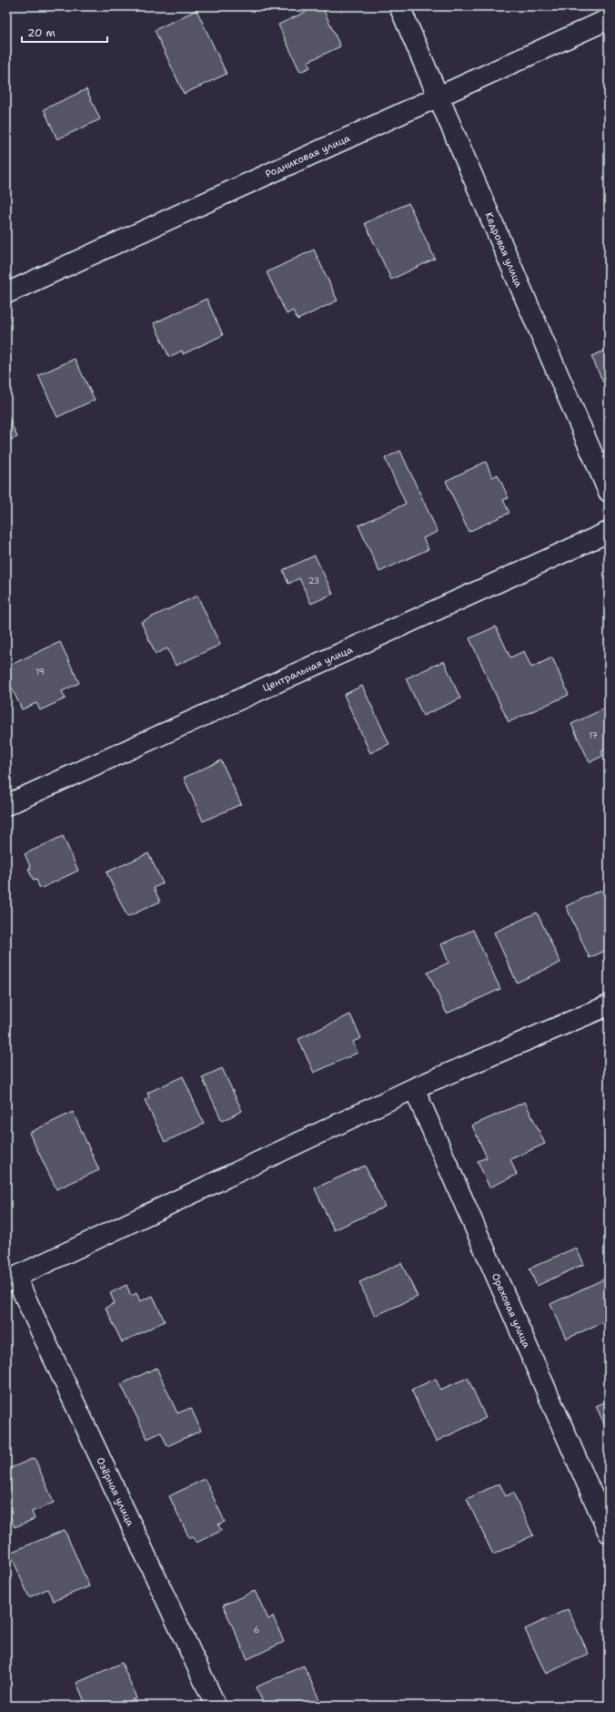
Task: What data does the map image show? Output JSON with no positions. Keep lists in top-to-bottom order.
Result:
{
  "streets": {
    "street": [
      "Родниковая улица",
      "Кедровая улица",
      "Центральная улица",
      "Ореховая улица",
      "Озёрная улица"
    ]
  },
  "crossings": [
    ["Родниковая улица", "Кедровая улица"]
  ],
  "house_numbers": [
    "23",
    "19",
    "17",
    "6"
  ],
  "scale_bar": "20 m"
}
